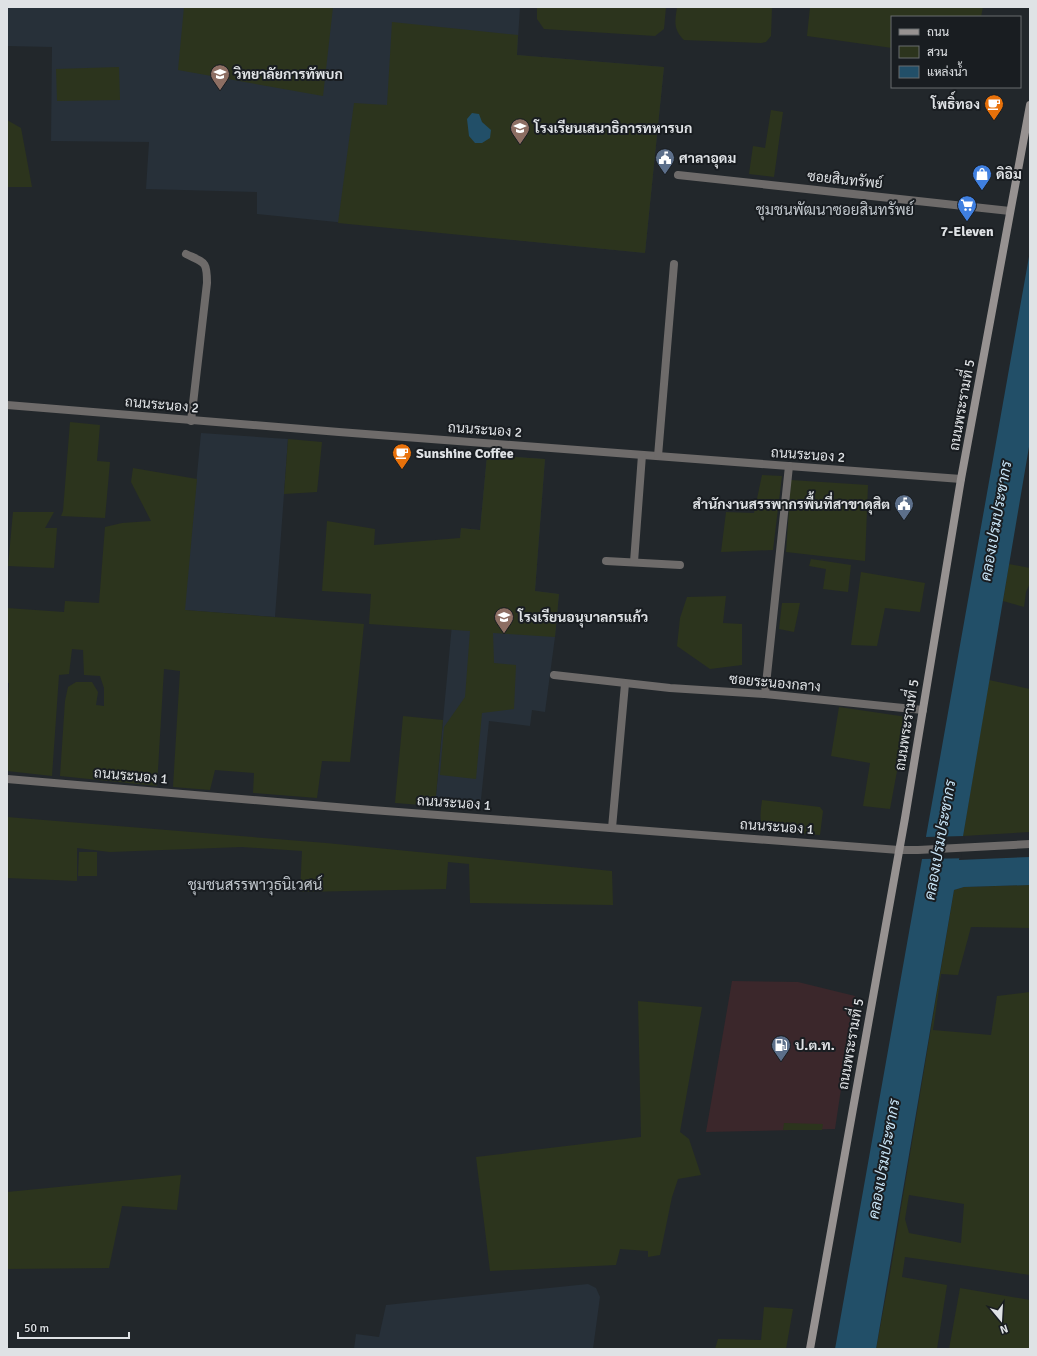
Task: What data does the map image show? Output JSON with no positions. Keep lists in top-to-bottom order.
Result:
{
  "streets": {
    "main road": ["ถนนพระรามที่ 5"],
    "street": [
      "ซอยสินทรัพย์",
      "ถนนระนอง 2",
      "ซอยระนองกลาง",
      "ถนนระนอง 1"
    ]
  },
  "crossings": [
    ["ซอยสินทรัพย์", "ถนนพระรามที่ 5"],
    ["ถนนระนอง 2", "ถนนพระรามที่ 5"],
    ["ถนนพระรามที่ 5", "ซอยระนองกลาง"],
    ["ถนนพระรามที่ 5", "ถนนระนอง 1"]
  ],
  "districts": ["ชุมชนพัฒนาซอยสินทรัพย์", "ชุมชนสรรพาวุธนิเวศน์"],
  "water": ["คลองเปรมประชากร"],
  "places": {
    "school or university": ["วิทยาลัยการทัพบก", "โรงเรียนเสนาธิการทหารบก", "โรงเรียนอนุบาลกรแก้ว"],
    "cafe": ["โพธิ์ทอง", "Sunshine Coffee"],
    "public building": ["ศาลาอุดม", "สำนักงานสรรพากรพื้นที่สาขาดุสิต"],
    "shop": ["ดิอิม"],
    "supermarket": ["7-Eleven"],
    "fuel station": ["ป.ต.ท."]
  },
  "legend": ["ถนน", "สวน", "แหล่งน้ำ"],
  "scale_bar": "50 m",
  "north": "bottom"
}
